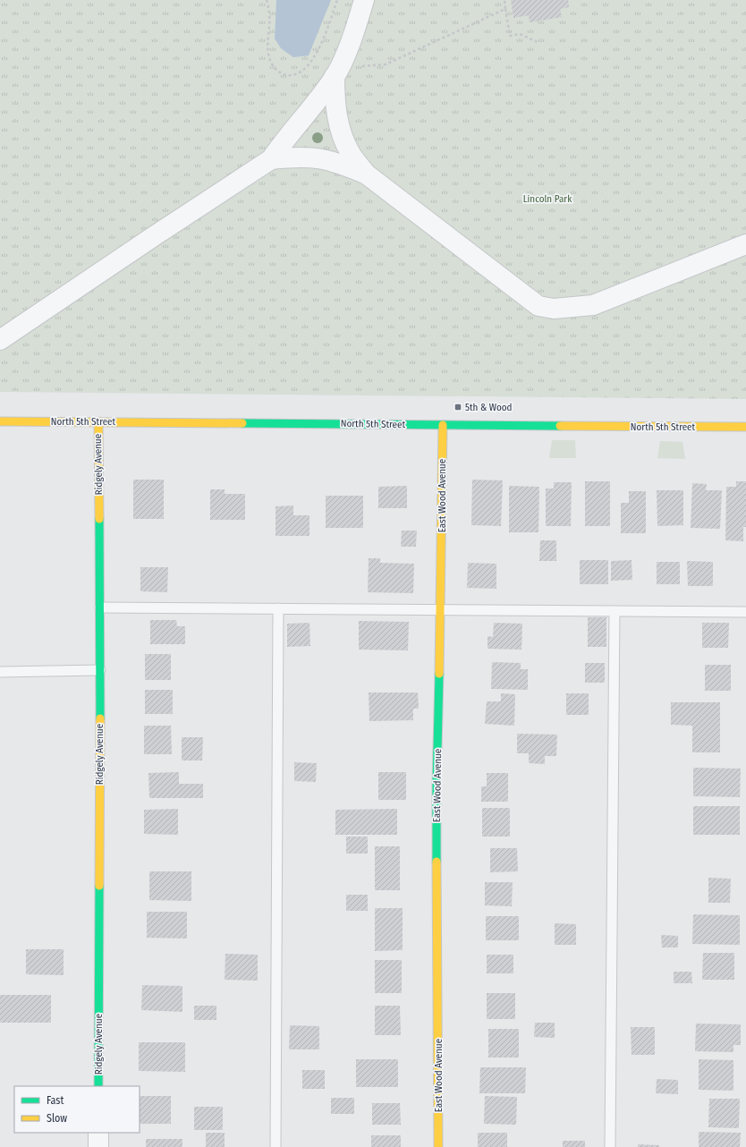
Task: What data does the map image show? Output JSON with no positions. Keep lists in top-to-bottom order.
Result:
{
  "streets": {
    "street": ["North 5th Street", "Ridgely Avenue", "East Wood Avenue"]
  },
  "crossings": [
    ["North 5th Street", "Ridgely Avenue"],
    ["North 5th Street", "East Wood Avenue"]
  ],
  "parks": ["Lincoln Park"],
  "places": {
    "transit": ["5th & Wood"]
  },
  "legend": ["Fast", "Slow"]
}
